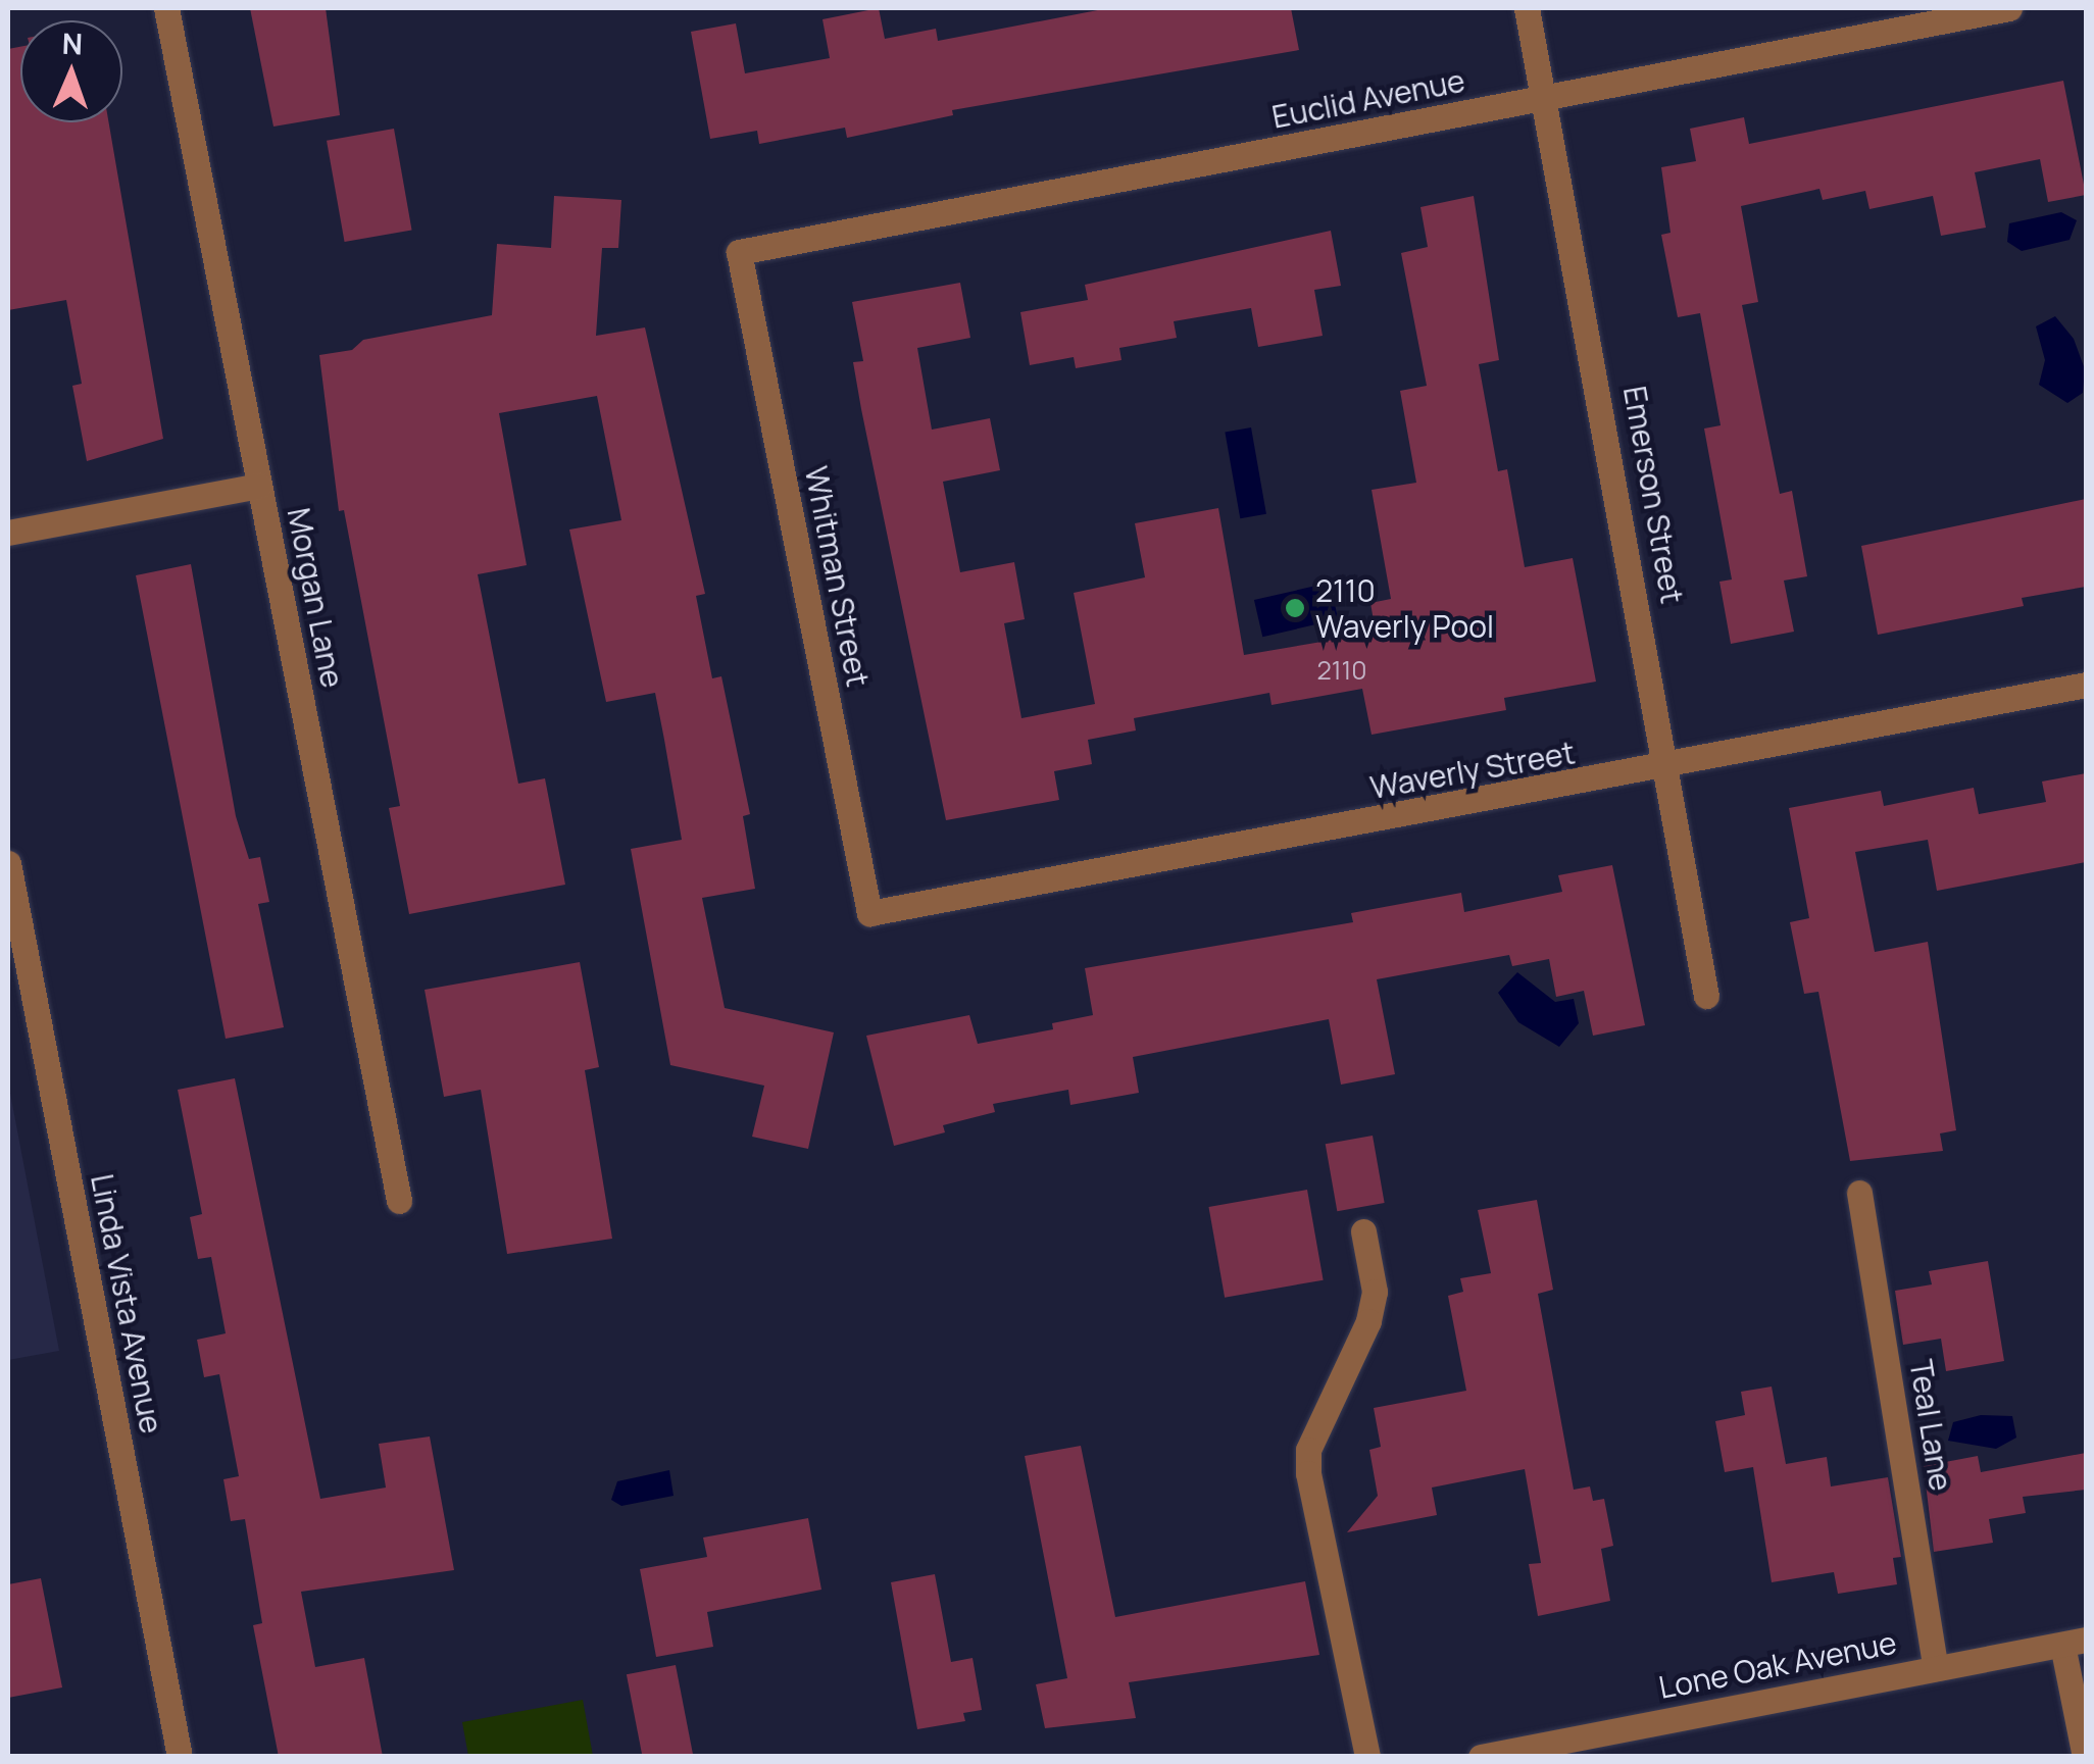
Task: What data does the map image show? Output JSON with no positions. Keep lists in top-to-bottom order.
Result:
{
  "streets": {
    "street": [
      "Euclid Avenue",
      "Emerson Street",
      "Whitman Street",
      "Morgan Lane",
      "Waverly Street",
      "Linda Vista Avenue",
      "Teal Lane",
      "Lone Oak Avenue"
    ]
  },
  "crossings": [
    ["Euclid Avenue", "Emerson Street"],
    ["Euclid Avenue", "Whitman Street"],
    ["Emerson Street", "Waverly Street"],
    ["Whitman Street", "Waverly Street"],
    ["Teal Lane", "Lone Oak Avenue"]
  ],
  "places": ["2110 Waverly Pool"],
  "house_numbers": ["2110"],
  "north": "top"
}
